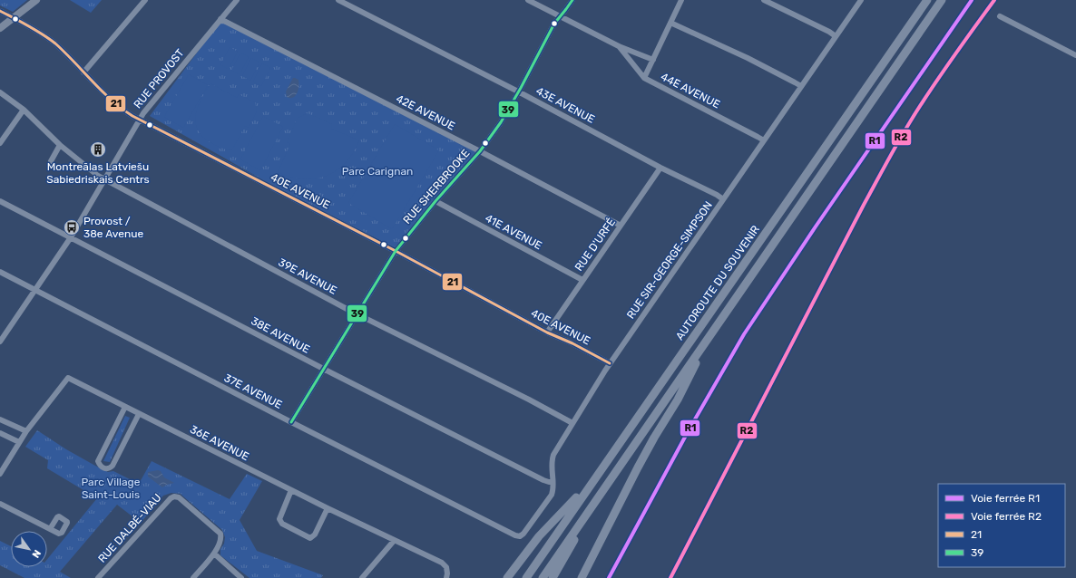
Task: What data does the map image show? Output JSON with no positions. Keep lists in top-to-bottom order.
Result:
{
  "streets": {
    "highway": ["AUTOROUTE DU SOUVENIR"],
    "street": [
      "RUE PROVOST",
      "44E AVENUE",
      "43E AVENUE",
      "42E AVENUE",
      "RUE SHERBROOKE",
      "40E AVENUE",
      "41E AVENUE",
      "RUE D'URFÉ",
      "RUE SIR-GEORGE-SIMPSON",
      "39E AVENUE",
      "38E AVENUE",
      "37E AVENUE",
      "36E AVENUE",
      "RUE DALBÉ-VIAU"
    ]
  },
  "crossings": [
    ["RUE PROVOST", "42E AVENUE"],
    ["RUE PROVOST", "40E AVENUE"],
    ["RUE PROVOST", "39E AVENUE"],
    ["RUE PROVOST", "38E AVENUE"],
    ["RUE PROVOST", "37E AVENUE"],
    ["44E AVENUE", "RUE SHERBROOKE"],
    ["44E AVENUE", "RUE SIR-GEORGE-SIMPSON"],
    ["43E AVENUE", "RUE SHERBROOKE"],
    ["43E AVENUE", "RUE D'URFÉ"],
    ["43E AVENUE", "RUE SIR-GEORGE-SIMPSON"],
    ["42E AVENUE", "RUE SHERBROOKE"],
    ["42E AVENUE", "RUE D'URFÉ"],
    ["RUE SHERBROOKE", "40E AVENUE"],
    ["RUE SHERBROOKE", "41E AVENUE"],
    ["RUE SHERBROOKE", "39E AVENUE"],
    ["RUE SHERBROOKE", "38E AVENUE"],
    ["RUE SHERBROOKE", "37E AVENUE"],
    ["40E AVENUE", "RUE D'URFÉ"],
    ["40E AVENUE", "RUE SIR-GEORGE-SIMPSON"],
    ["41E AVENUE", "RUE D'URFÉ"],
    ["RUE SIR-GEORGE-SIMPSON", "39E AVENUE"],
    ["RUE SIR-GEORGE-SIMPSON", "38E AVENUE"],
    ["RUE SIR-GEORGE-SIMPSON", "37E AVENUE"]
  ],
  "parks": ["Parc Carignan", "Parc Village Saint-Louis"],
  "places": {
    "building": ["Montreālas Latviešu Sabiedriskais Centrs"],
    "bus stop": ["Provost / 38e Avenue"]
  },
  "lines": [
    "rail line R1",
    "rail line R2",
    "transit line 39",
    "transit line 21"
  ],
  "legend": [
    "Voie ferrée R1",
    "Voie ferrée R2",
    "21",
    "39"
  ],
  "north": "bottom right"
}
